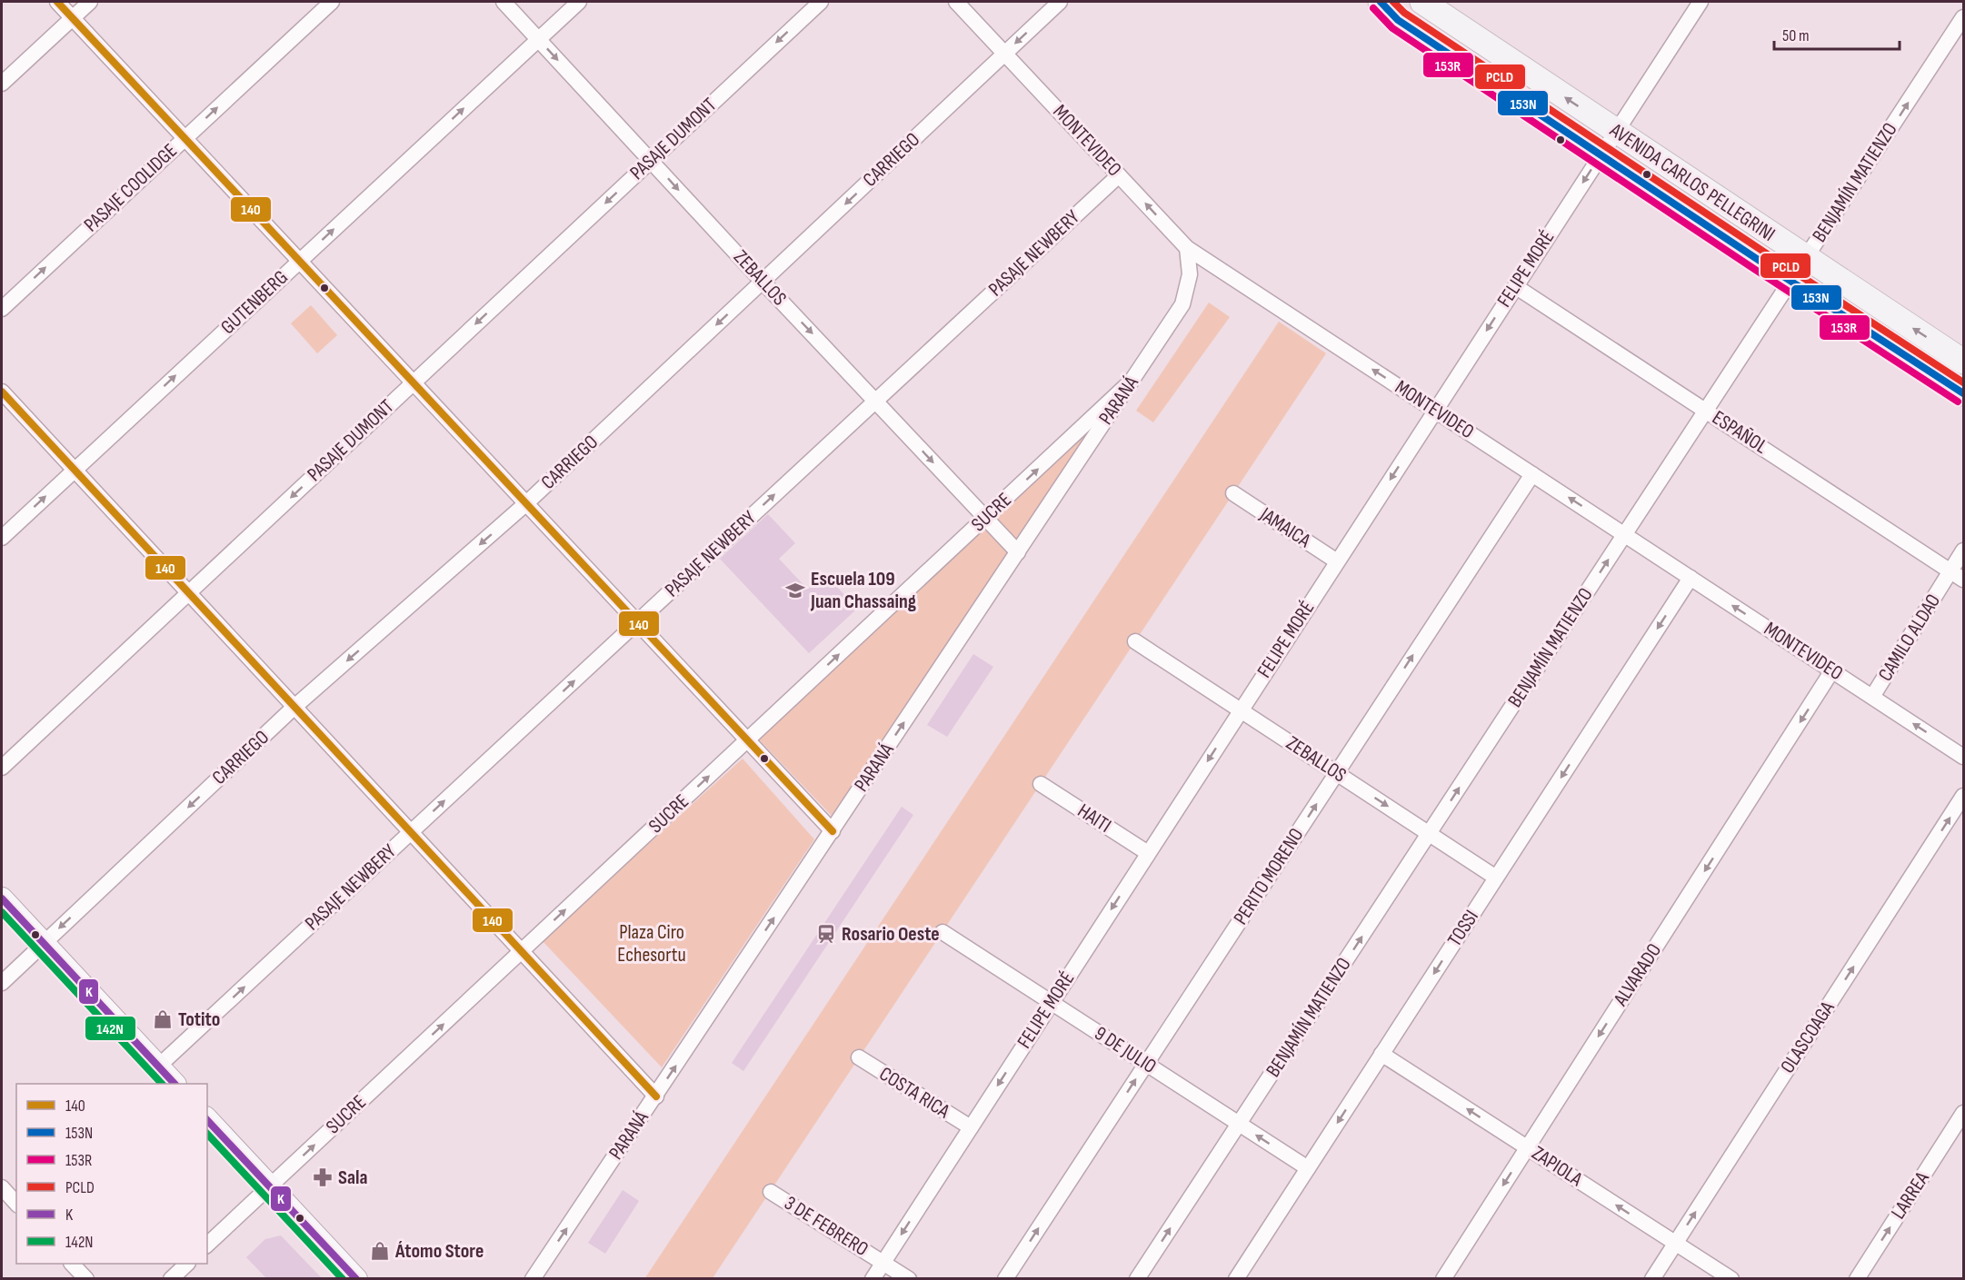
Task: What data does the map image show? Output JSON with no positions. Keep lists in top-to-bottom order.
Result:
{
  "streets": {
    "main road": ["AVENIDA CARLOS PELLEGRINI"],
    "street": [
      "PASAJE DUMONT",
      "MONTEVIDEO",
      "CARRIEGO",
      "BENJAMÍN MATIENZO",
      "PASAJE COOLIDGE",
      "PASAJE NEWBERY",
      "FELIPE MORÉ",
      "ZEBALLOS",
      "GUTENBERG",
      "PARANÁ",
      "ESPAÑOL",
      "SUCRE",
      "JAMAICA",
      "CAMILO ALDAO",
      "HAITI",
      "PERITO MORENO",
      "TOSSI",
      "ALVARADO",
      "OLASCOAGA",
      "9 DE JULIO",
      "COSTA RICA",
      "ZAPIOLA",
      "LARREA",
      "3 DE FEBRERO"
    ]
  },
  "crossings": [
    ["PASAJE DUMONT", "ZEBALLOS"],
    ["MONTEVIDEO", "CARRIEGO"],
    ["MONTEVIDEO", "BENJAMÍN MATIENZO"],
    ["MONTEVIDEO", "PASAJE NEWBERY"],
    ["MONTEVIDEO", "FELIPE MORÉ"],
    ["MONTEVIDEO", "PARANÁ"],
    ["MONTEVIDEO", "CAMILO ALDAO"],
    ["MONTEVIDEO", "PERITO MORENO"],
    ["MONTEVIDEO", "TOSSI"],
    ["MONTEVIDEO", "ALVARADO"],
    ["CARRIEGO", "ZEBALLOS"],
    ["AVENIDA CARLOS PELLEGRINI", "BENJAMÍN MATIENZO"],
    ["AVENIDA CARLOS PELLEGRINI", "FELIPE MORÉ"],
    ["BENJAMÍN MATIENZO", "ZEBALLOS"],
    ["BENJAMÍN MATIENZO", "ESPAÑOL"],
    ["BENJAMÍN MATIENZO", "9 DE JULIO"],
    ["PASAJE NEWBERY", "ZEBALLOS"],
    ["FELIPE MORÉ", "ZEBALLOS"],
    ["FELIPE MORÉ", "ESPAÑOL"],
    ["FELIPE MORÉ", "JAMAICA"],
    ["FELIPE MORÉ", "HAITI"],
    ["FELIPE MORÉ", "9 DE JULIO"],
    ["FELIPE MORÉ", "COSTA RICA"],
    ["FELIPE MORÉ", "3 DE FEBRERO"],
    ["ZEBALLOS", "GUTENBERG"],
    ["ZEBALLOS", "PARANÁ"],
    ["ZEBALLOS", "SUCRE"],
    ["ZEBALLOS", "PERITO MORENO"],
    ["ZEBALLOS", "TOSSI"],
    ["PARANÁ", "SUCRE"],
    ["ESPAÑOL", "CAMILO ALDAO"],
    ["PERITO MORENO", "9 DE JULIO"],
    ["TOSSI", "9 DE JULIO"],
    ["TOSSI", "ZAPIOLA"],
    ["ALVARADO", "ZAPIOLA"],
    ["OLASCOAGA", "ZAPIOLA"]
  ],
  "one_way": [
    "PASAJE DUMONT",
    "MONTEVIDEO",
    "CARRIEGO",
    "BENJAMÍN MATIENZO",
    "PASAJE COOLIDGE",
    "PASAJE NEWBERY",
    "FELIPE MORÉ",
    "ZEBALLOS",
    "GUTENBERG",
    "PARANÁ",
    "SUCRE",
    "PERITO MORENO",
    "TOSSI",
    "ALVARADO",
    "OLASCOAGA",
    "ZAPIOLA",
    "LARREA"
  ],
  "parks": ["Plaza Ciro Echesortu"],
  "places": {
    "school or university": ["Escuela 109 Juan Chassaing"],
    "station": ["Rosario Oeste"],
    "shop": ["Totito", "Átomo Store"],
    "pharmacy": ["Sala"]
  },
  "lines": [
    "transit line 140",
    "transit line 153N",
    "transit line PCLD",
    "transit line 153R",
    "transit line K",
    "transit line 142N"
  ],
  "legend": [
    "140",
    "153N",
    "153R",
    "PCLD",
    "K",
    "142N"
  ],
  "scale_bar": "50 m"
}
